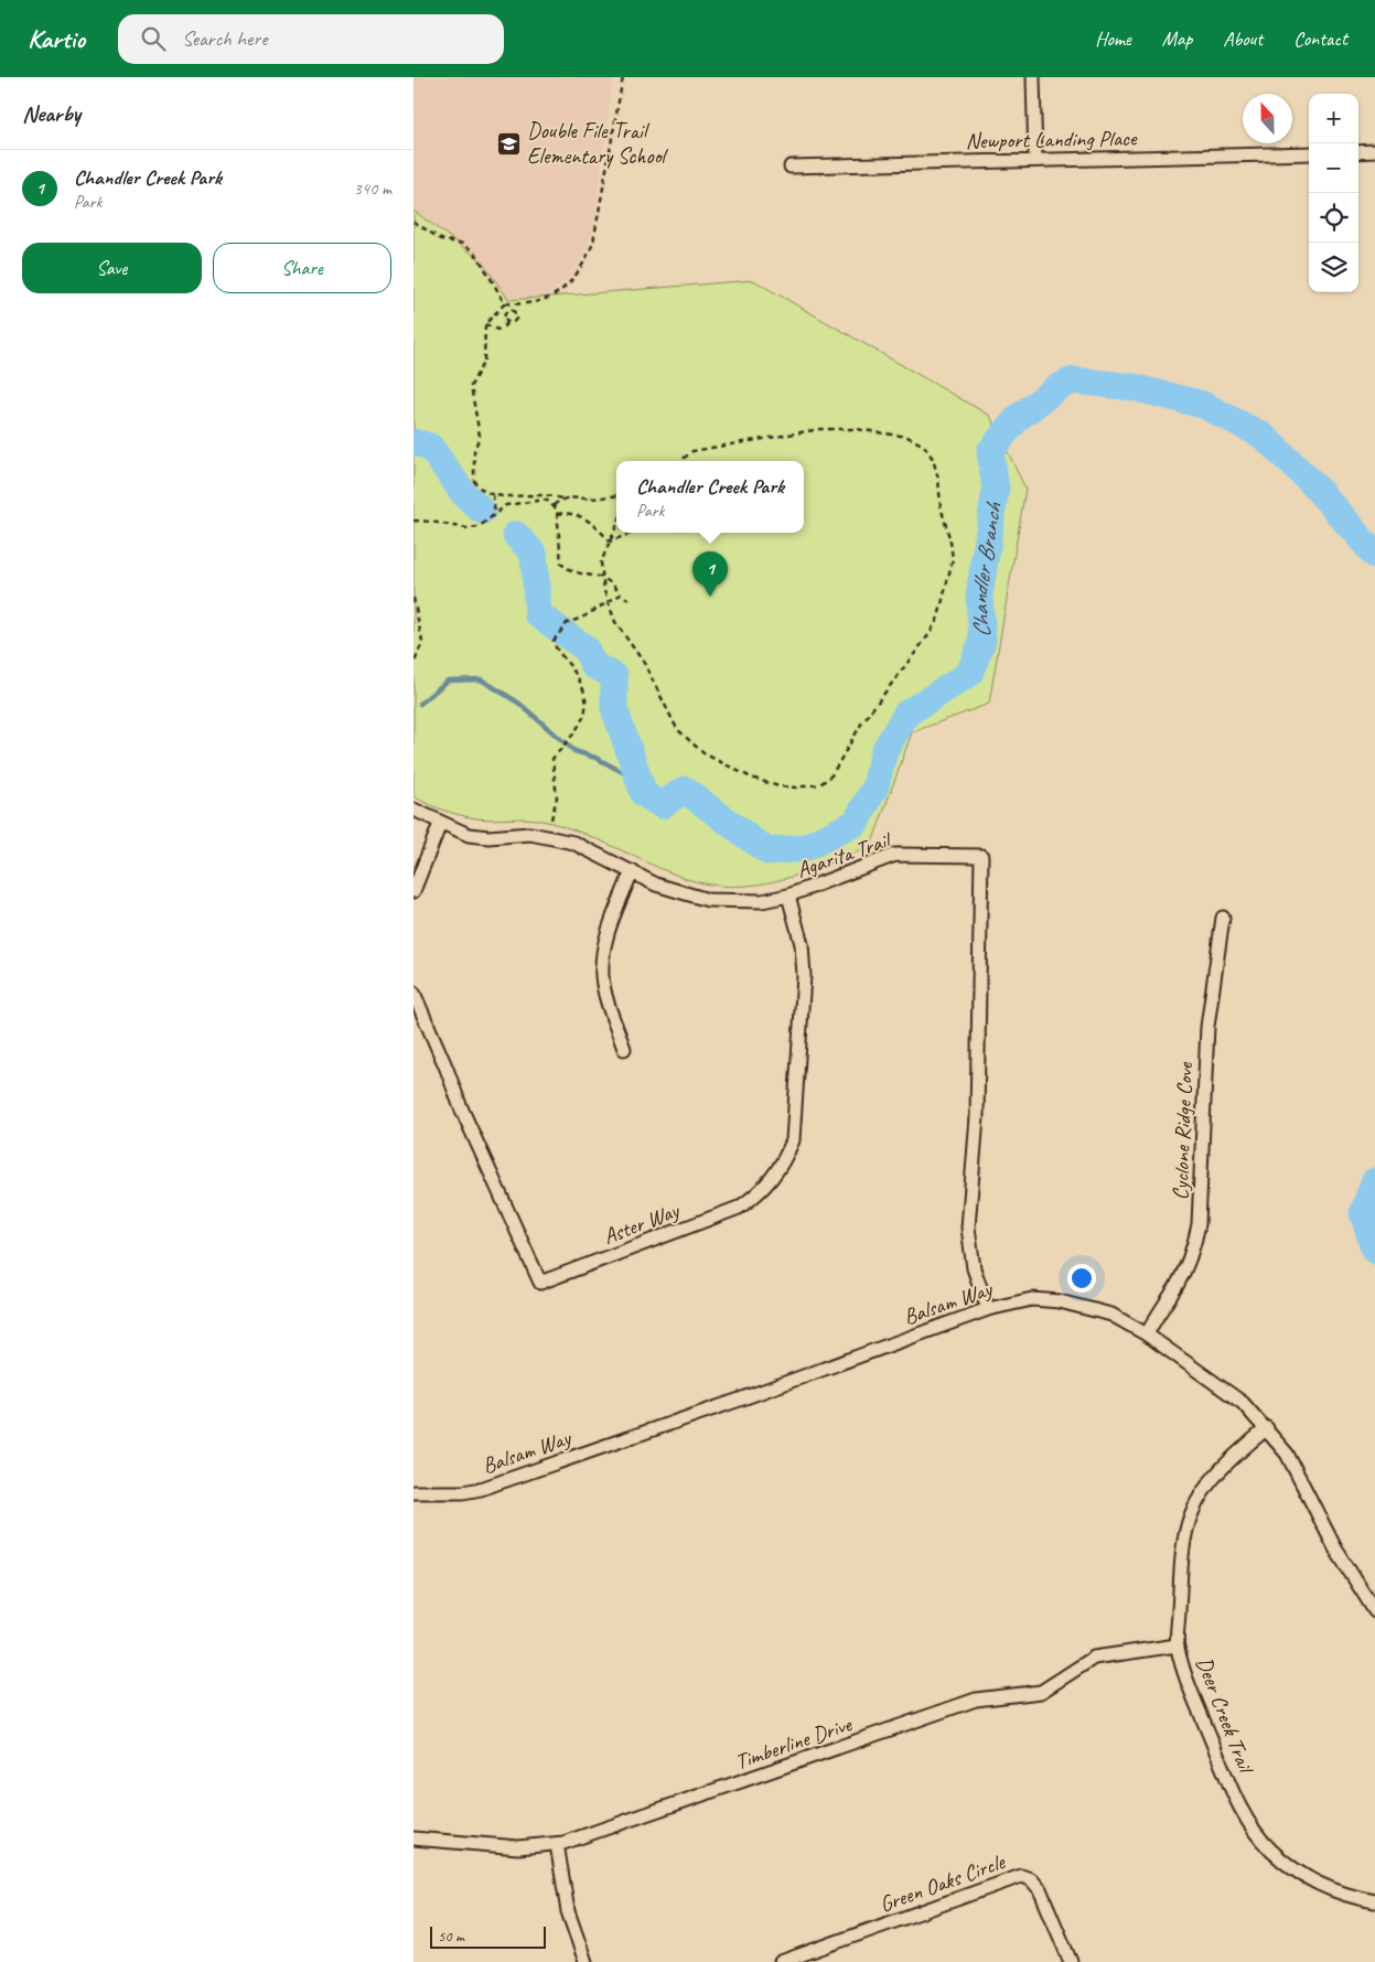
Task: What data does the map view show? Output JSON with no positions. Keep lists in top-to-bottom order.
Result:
{
  "streets": {
    "street": [
      "Newport Landing Place",
      "Agarita Trail",
      "Cyclone Ridge Cove",
      "Aster Way",
      "Balsam Way",
      "Deer Creek Trail",
      "Timberline Drive",
      "Green Oaks Circle"
    ]
  },
  "crossings": [
    ["Agarita Trail", "Aster Way"],
    ["Agarita Trail", "Balsam Way"],
    ["Cyclone Ridge Cove", "Balsam Way"],
    ["Balsam Way", "Deer Creek Trail"],
    ["Deer Creek Trail", "Timberline Drive"]
  ],
  "water": ["Chandler Branch"],
  "places": {
    "school or university": ["Double File Trail Elementary School"]
  },
  "scale_bar": "50 m",
  "north": "top",
  "page": {
    "header": "Kartio",
    "search": "Search here",
    "nav": [
      "Home",
      "Map",
      "About",
      "Contact"
    ],
    "heading": "Nearby",
    "map_buttons": ["+", "−"],
    "list": [
      {
        "mark": "1",
        "name": "Chandler Creek Park",
        "note": "Park",
        "value": "340 m"
      }
    ],
    "buttons": ["Save", "Share"],
    "popup": ["Chandler Creek Park", "Park"],
    "pins": "1",
    "scale": "50 m"
  }
}
